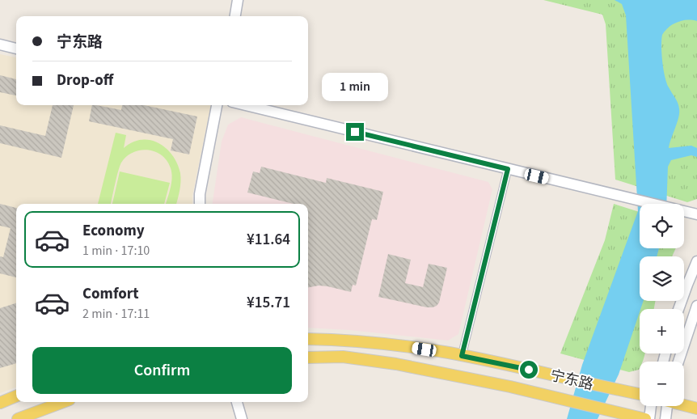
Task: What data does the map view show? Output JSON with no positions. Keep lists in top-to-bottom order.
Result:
{
  "streets": {
    "main road": ["宁东路"]
  },
  "page": {
    "banner": ["宁东路", "Drop-off"],
    "bubble": "1 min",
    "map_buttons": ["+", "−"],
    "list": [
      {
        "name": "Economy",
        "note": "1 min · 17:10",
        "value": "¥11.64"
      },
      {
        "name": "Comfort",
        "note": "2 min · 17:11",
        "value": "¥15.71"
      }
    ],
    "buttons": "Confirm"
  }
}
